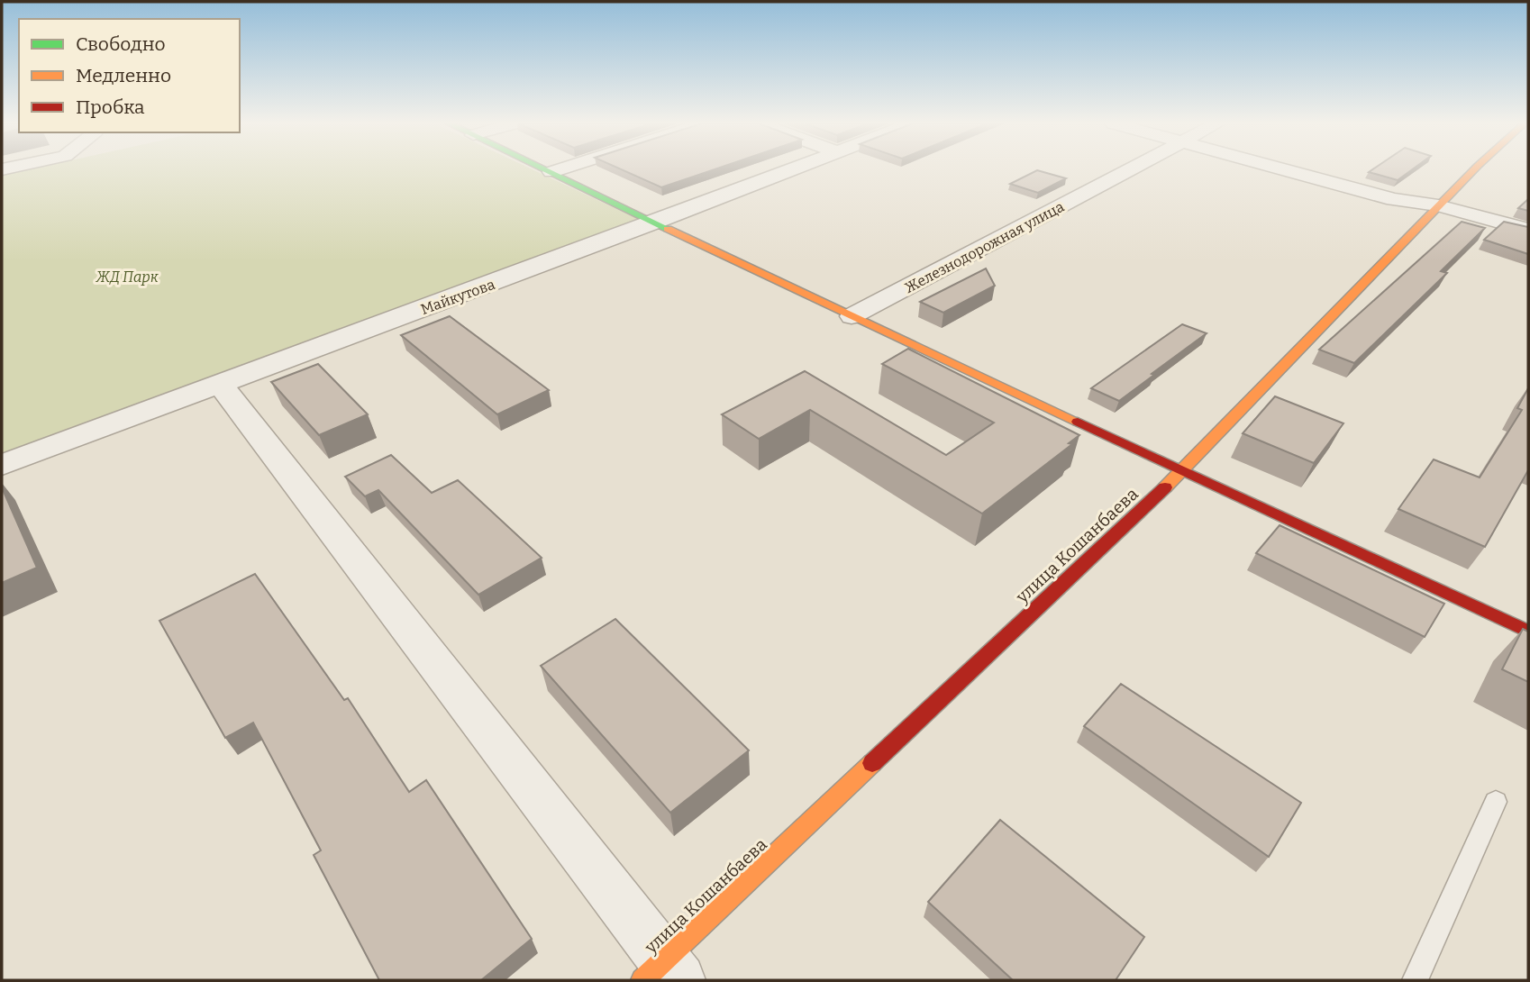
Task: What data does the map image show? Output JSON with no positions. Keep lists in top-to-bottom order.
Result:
{
  "streets": {
    "street": ["Железнодорожная улица", "Майкутова", "улица Кошанбаева"]
  },
  "parks": ["ЖД Парк"],
  "legend": ["Свободно", "Медленно", "Пробка"]
}
